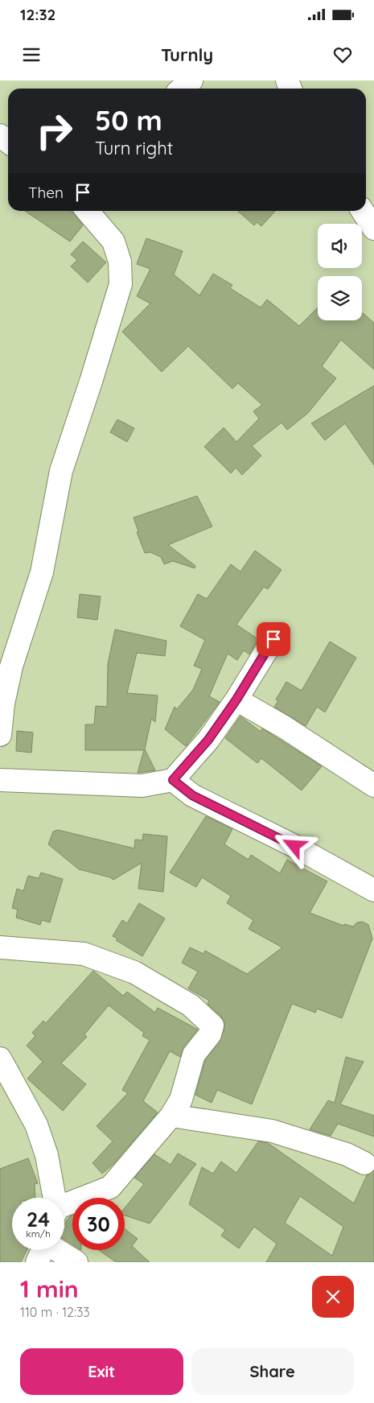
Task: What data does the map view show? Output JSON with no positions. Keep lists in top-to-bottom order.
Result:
{
  "page": {
    "status": "12:32",
    "header": "Turnly",
    "turn": ["50 m", "Turn right"],
    "then": "Then",
    "speed": "24 km/h",
    "limit": "30",
    "heading": ["1 min", "110 m · 12:33"],
    "buttons": ["Exit", "Share"]
  }
}
